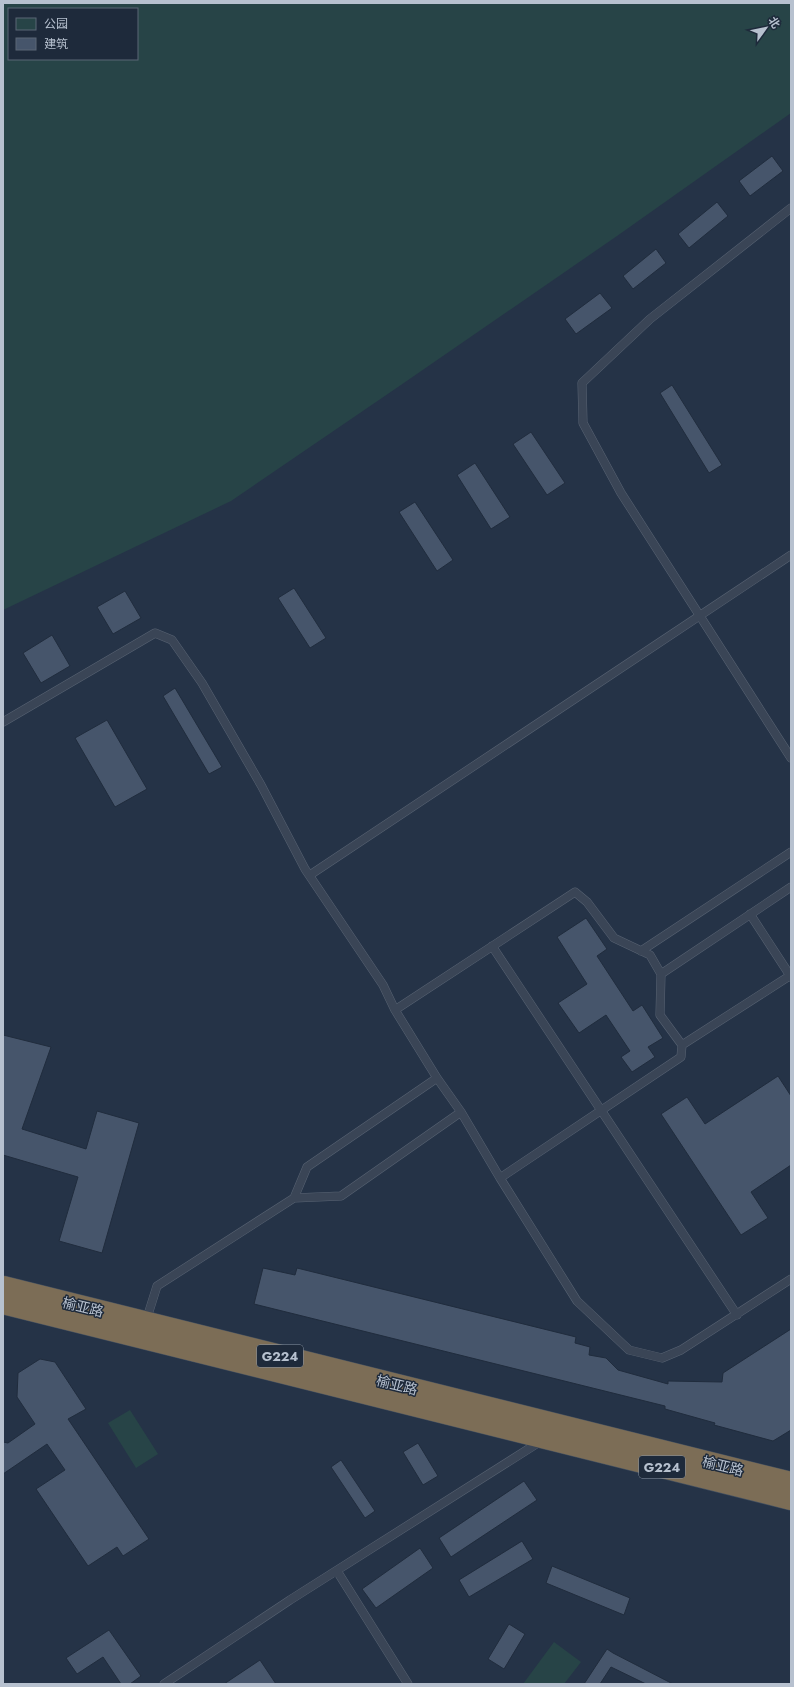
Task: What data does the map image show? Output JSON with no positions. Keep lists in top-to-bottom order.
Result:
{
  "streets": {
    "highway": ["榆亚路", "G224"]
  },
  "legend": ["公园", "建筑"],
  "north": "top right"
}
